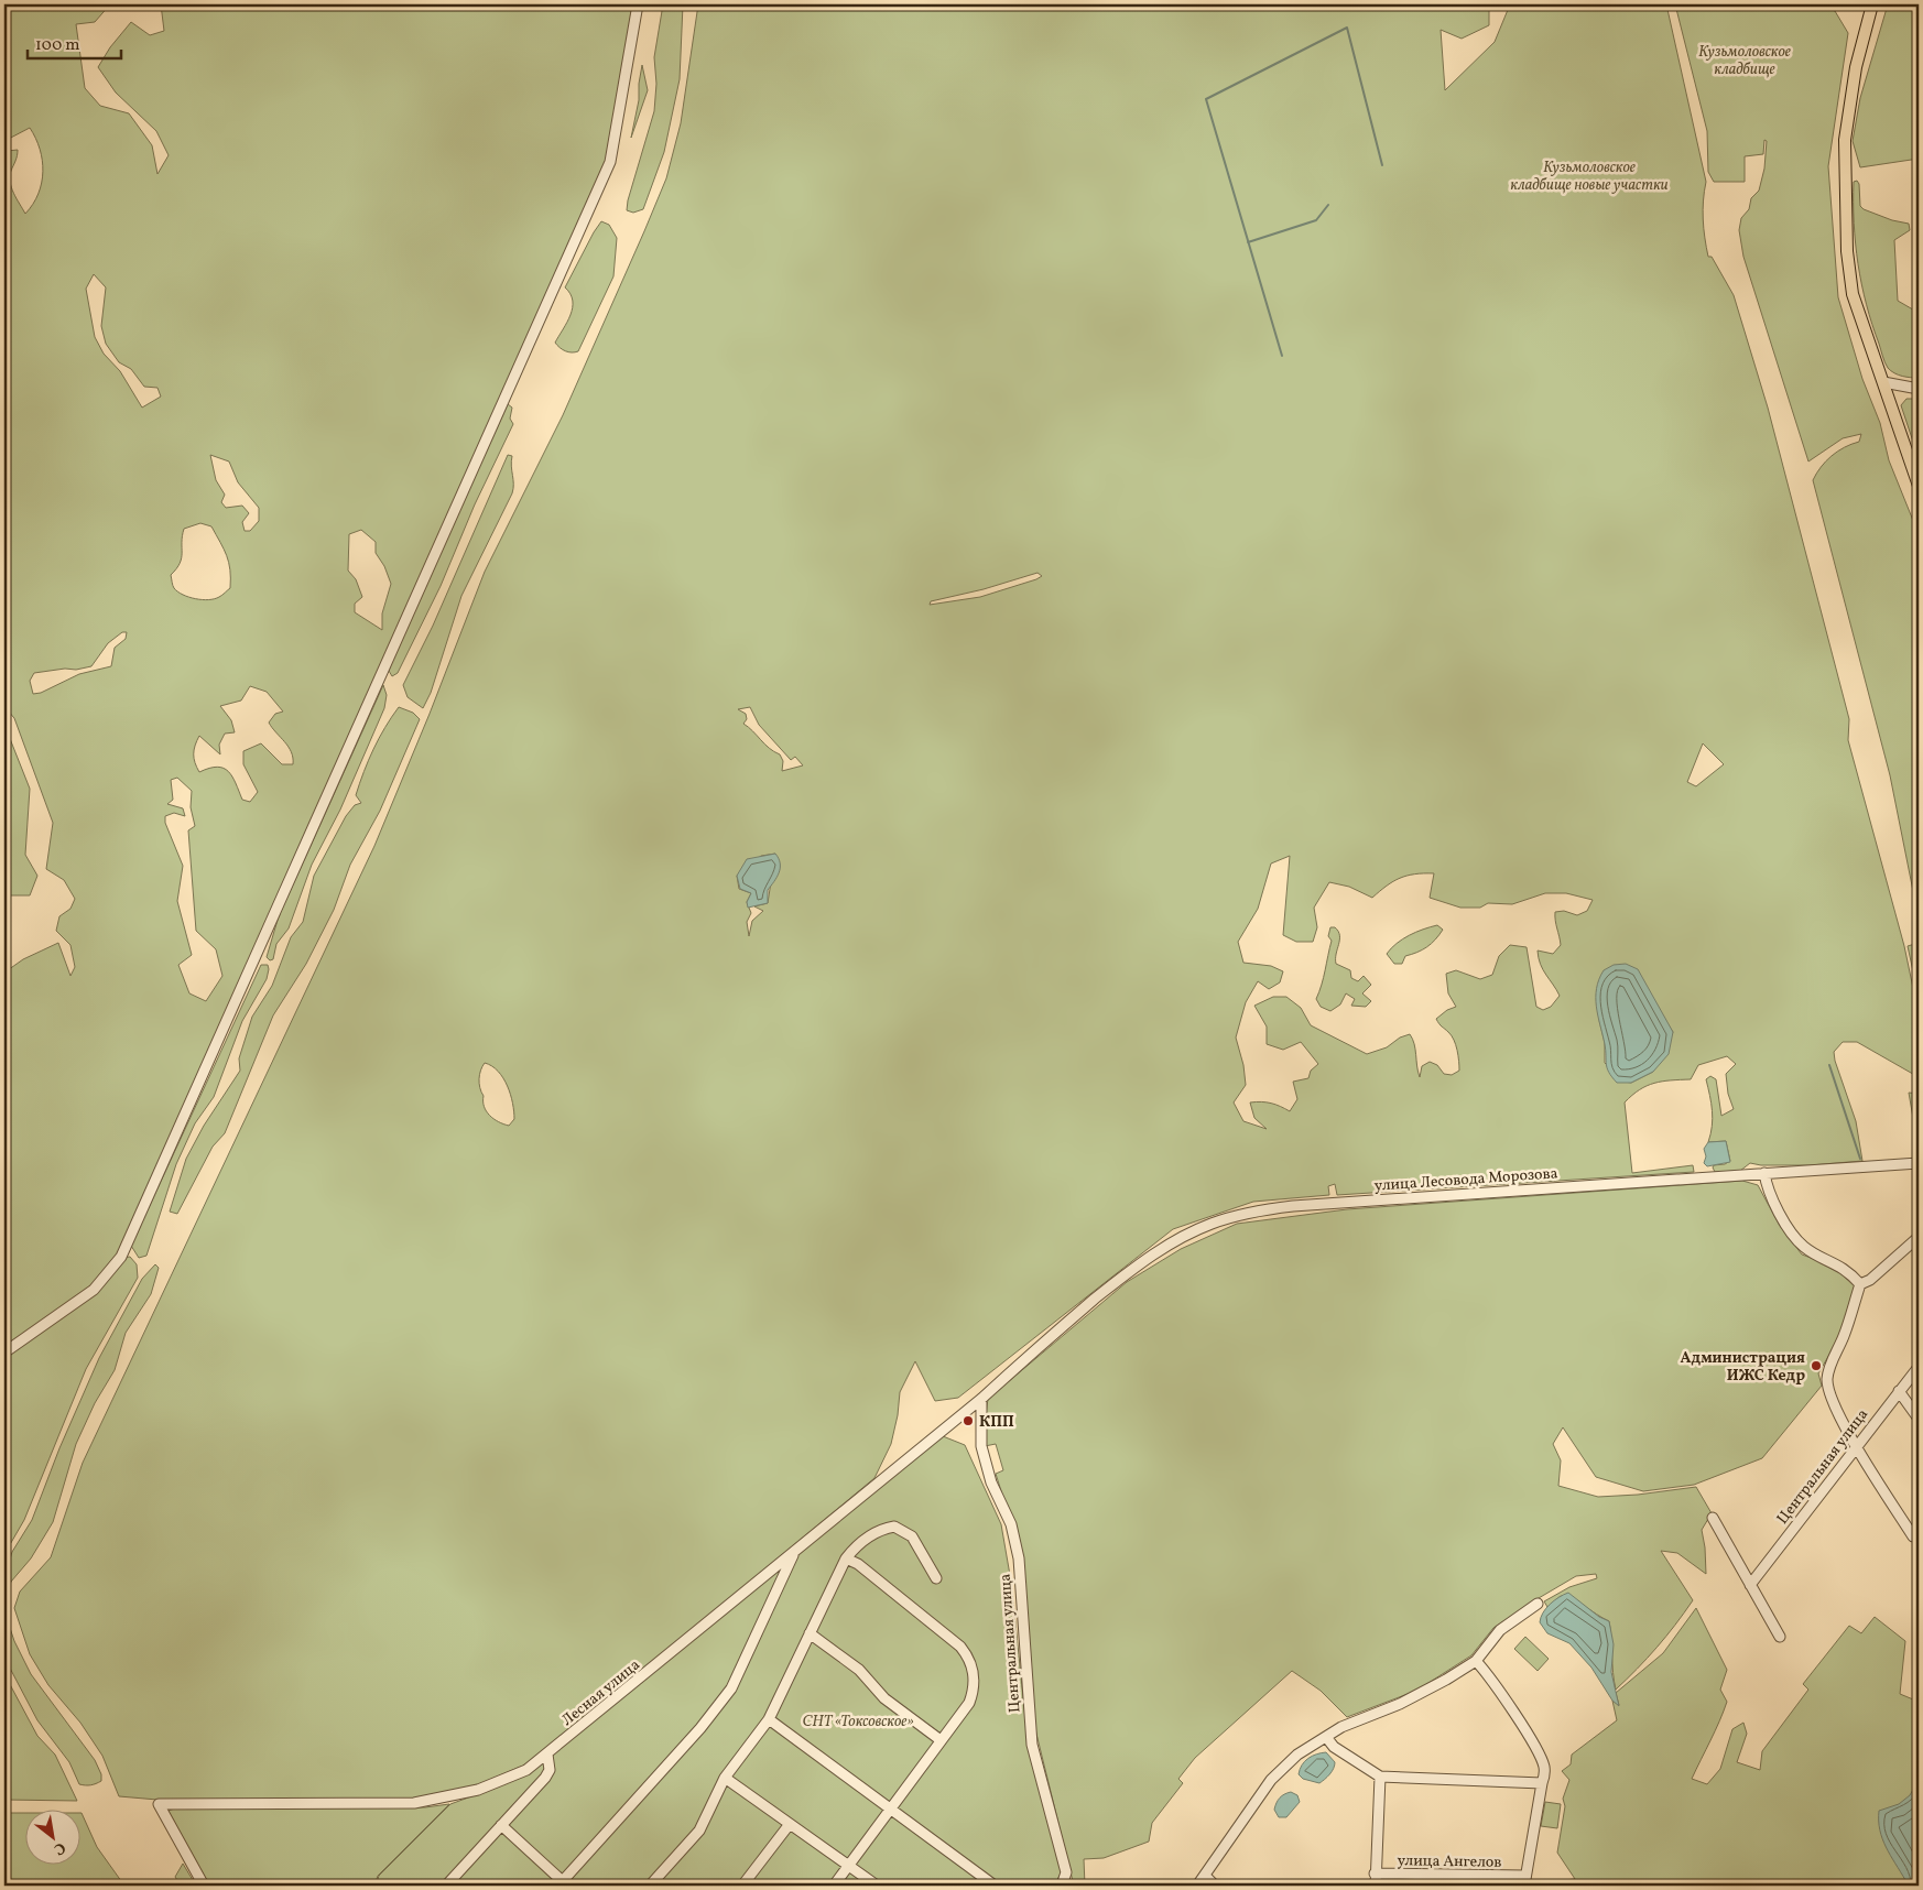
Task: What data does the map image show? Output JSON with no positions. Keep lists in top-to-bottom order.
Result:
{
  "streets": {
    "street": [
      "улица Лесовода Морозова",
      "Центральная улица",
      "Лесная улица",
      "улица Ангелов"
    ]
  },
  "crossings": [
    ["улица Лесовода Морозова", "Центральная улица"],
    ["улица Лесовода Морозова", "Лесная улица"],
    ["Центральная улица", "Лесная улица"]
  ],
  "parks": ["Кузьмоловское кладбище", "Кузьмоловское кладбище новые участки", "СНТ «Токсовское»"],
  "places": ["Администрация ИЖС Кедр", "КПП"],
  "scale_bar": "100 m",
  "north": "bottom right"
}
